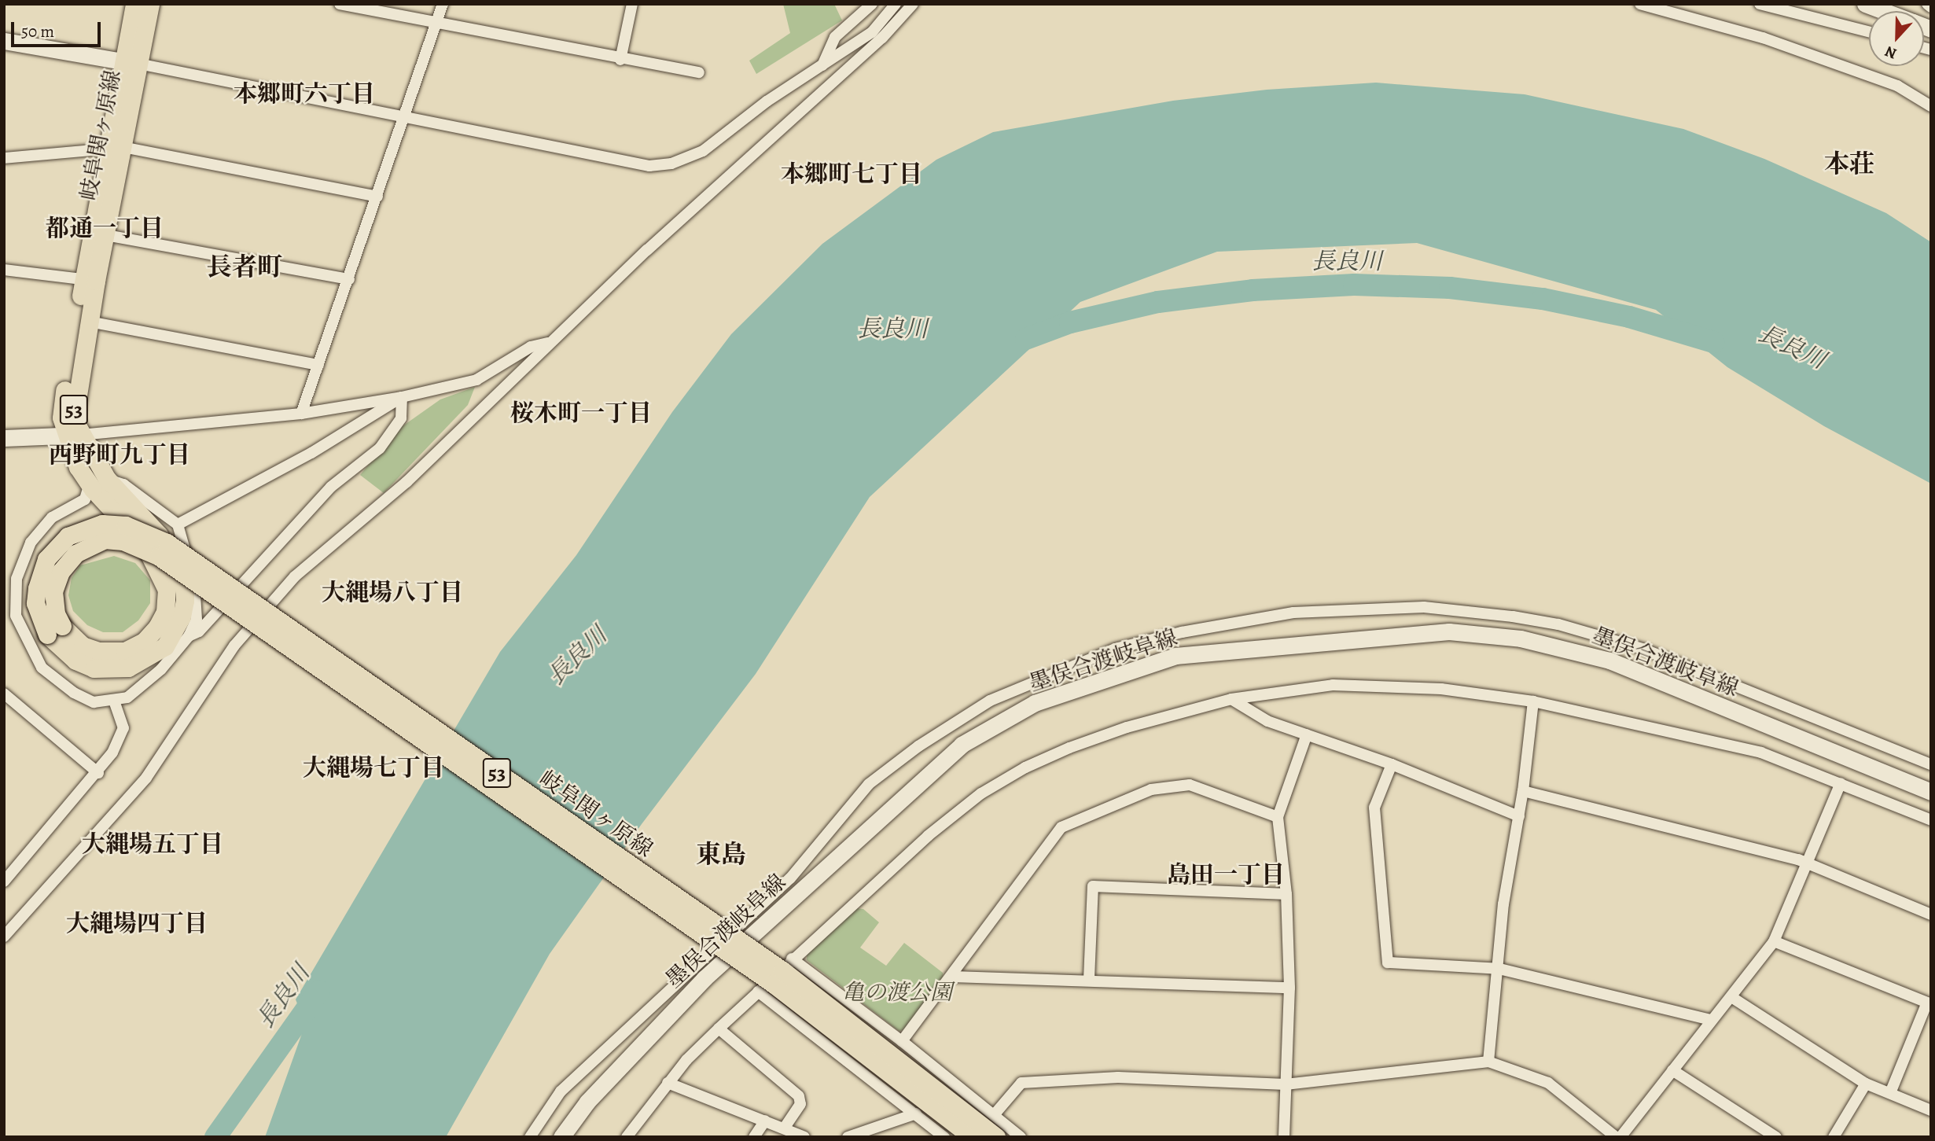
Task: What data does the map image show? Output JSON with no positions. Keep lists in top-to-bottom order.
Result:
{
  "streets": {
    "main road": ["岐阜関ヶ原線", "53", "墨俣合渡岐阜線"]
  },
  "districts": [
    "本郷町六丁目",
    "本荘",
    "本郷町七丁目",
    "都通一丁目",
    "長者町",
    "桜木町一丁目",
    "西野町九丁目",
    "大縄場八丁目",
    "大縄場七丁目",
    "大縄場五丁目",
    "東島",
    "島田一丁目",
    "大縄場四丁目"
  ],
  "water": ["長良川"],
  "parks": ["亀の渡公園"],
  "scale_bar": "50 m",
  "north": "bottom"
}
